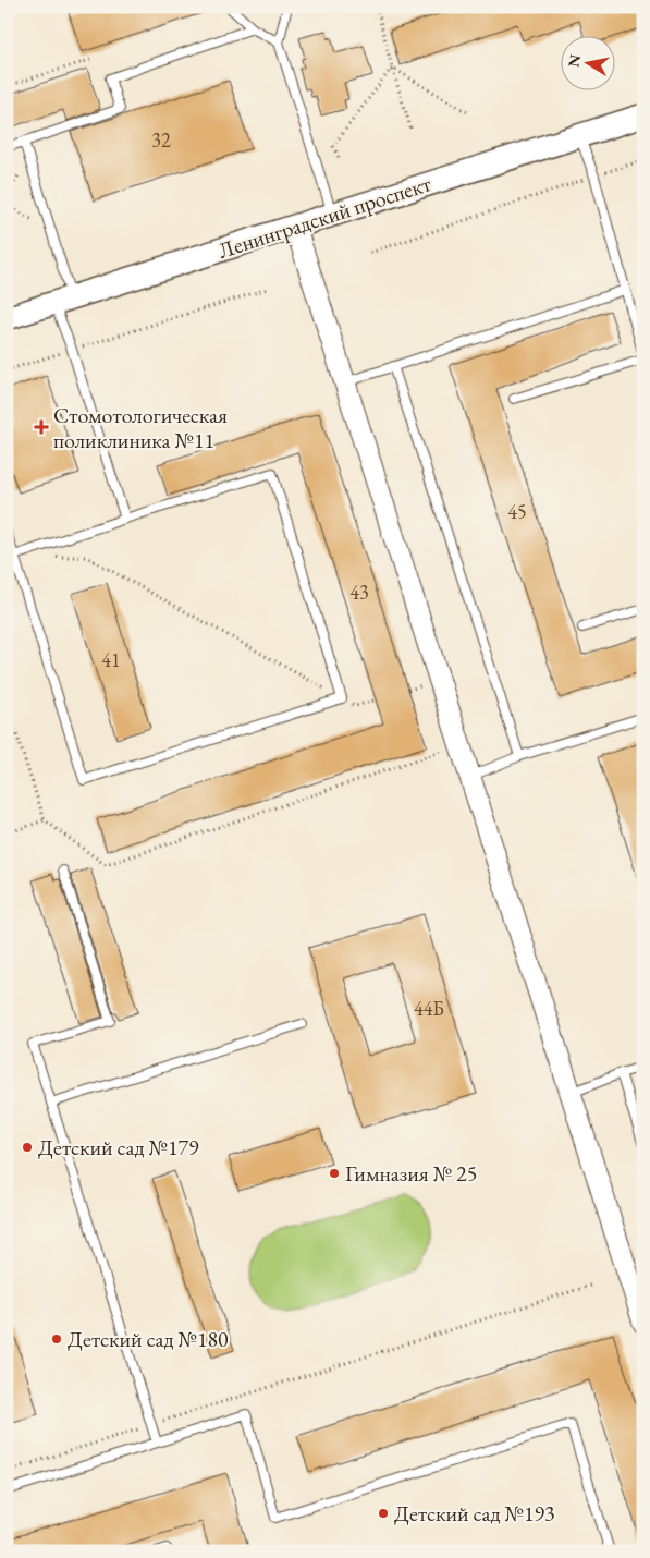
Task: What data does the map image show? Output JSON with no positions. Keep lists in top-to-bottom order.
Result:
{
  "streets": {
    "main road": ["Ленинградский проспект"]
  },
  "places": {
    "health": ["Стомотологическая поликлиника №11"],
    "other": [
      "Детский сад №179",
      "Гимназия № 25",
      "Детский сад №180",
      "Детский сад №193"
    ]
  },
  "house_numbers": [
    "32",
    "45",
    "43",
    "41",
    "44Б"
  ],
  "north": "left"
}
